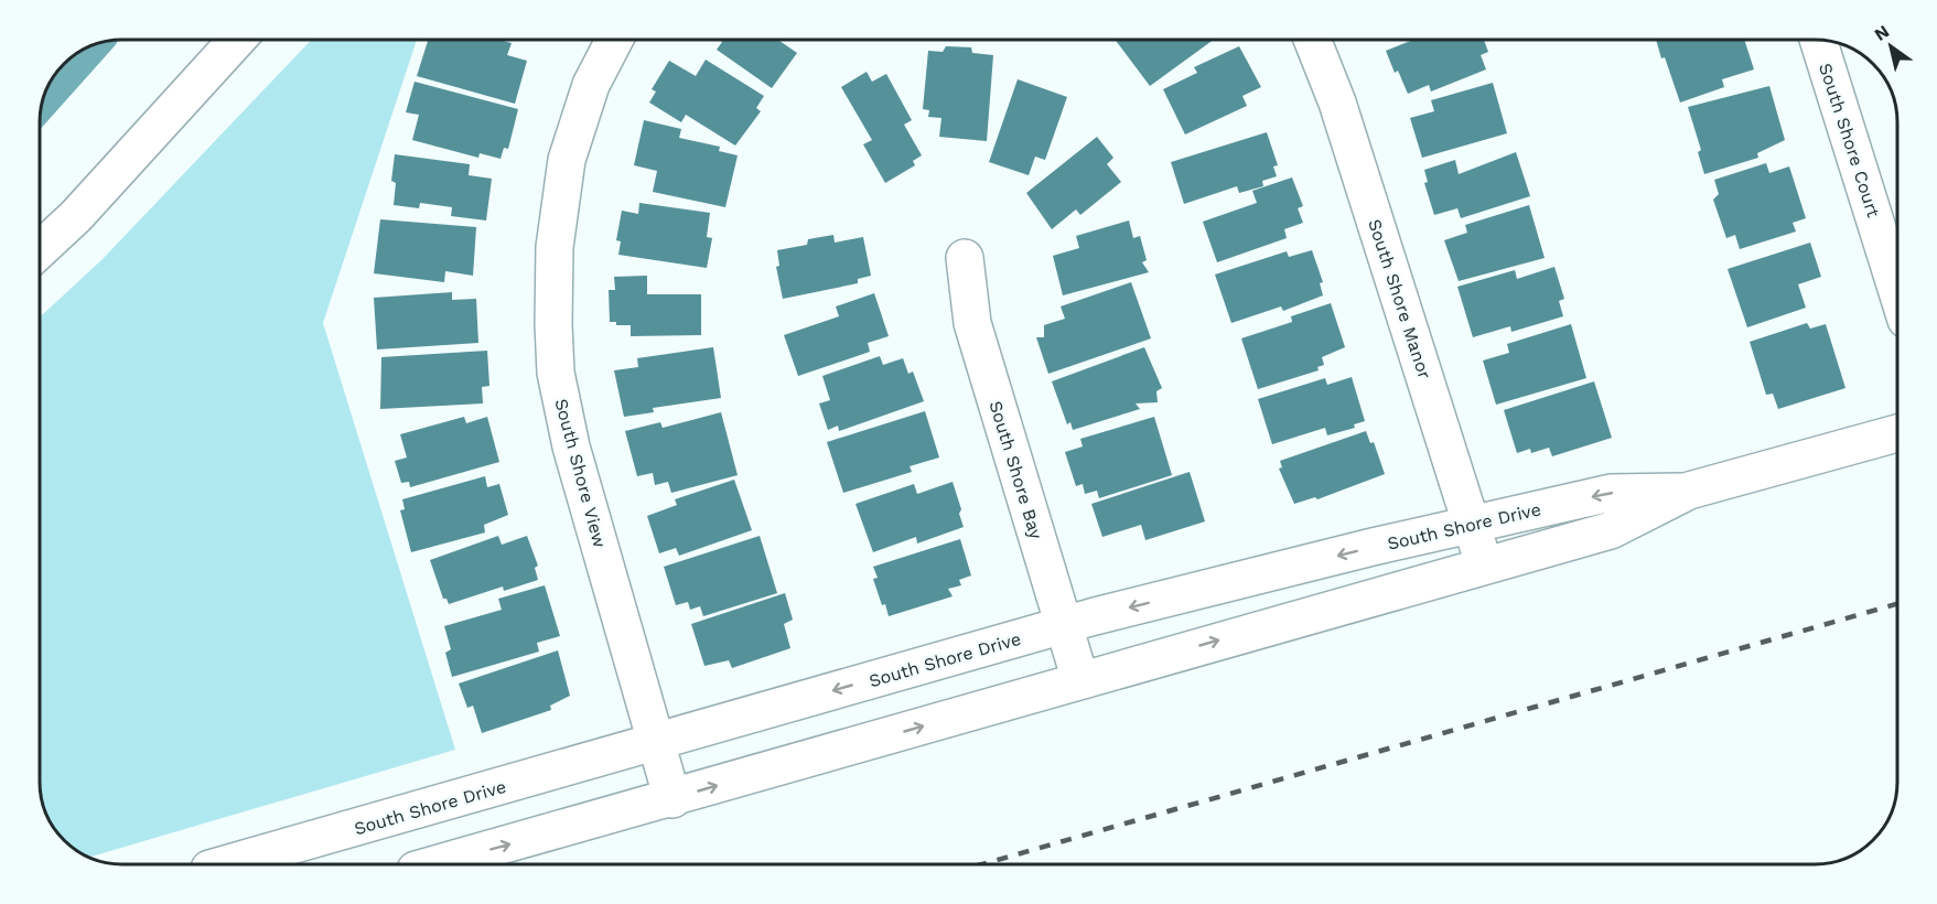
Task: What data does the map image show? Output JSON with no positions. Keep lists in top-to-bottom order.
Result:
{
  "streets": {
    "street": [
      "South Shore Court",
      "South Shore Manor",
      "South Shore Bay",
      "South Shore View",
      "South Shore Drive"
    ]
  },
  "crossings": [
    ["South Shore Manor", "South Shore Drive"],
    ["South Shore Bay", "South Shore Drive"],
    ["South Shore View", "South Shore Drive"]
  ],
  "north": "top left"
}
